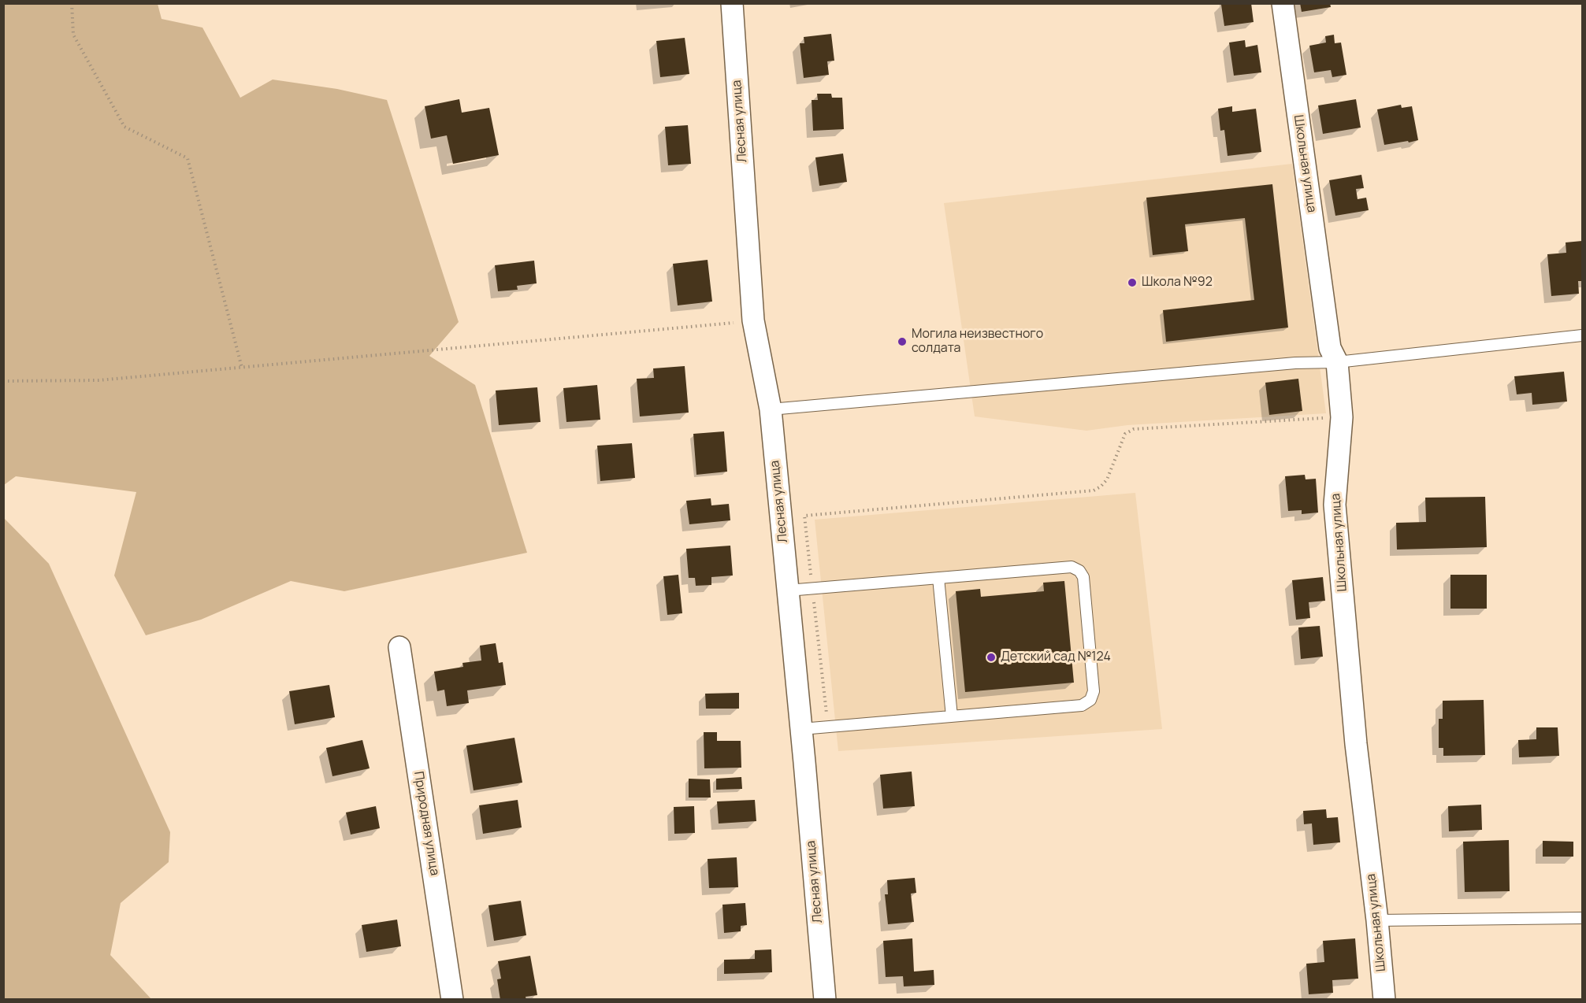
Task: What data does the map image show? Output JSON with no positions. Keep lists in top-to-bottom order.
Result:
{
  "streets": {
    "street": ["Лесная улица", "Школьная улица", "Природная улица"]
  },
  "places": ["Школа №92", "Могила неизвестного солдата", "Детский сад №124"]
}
